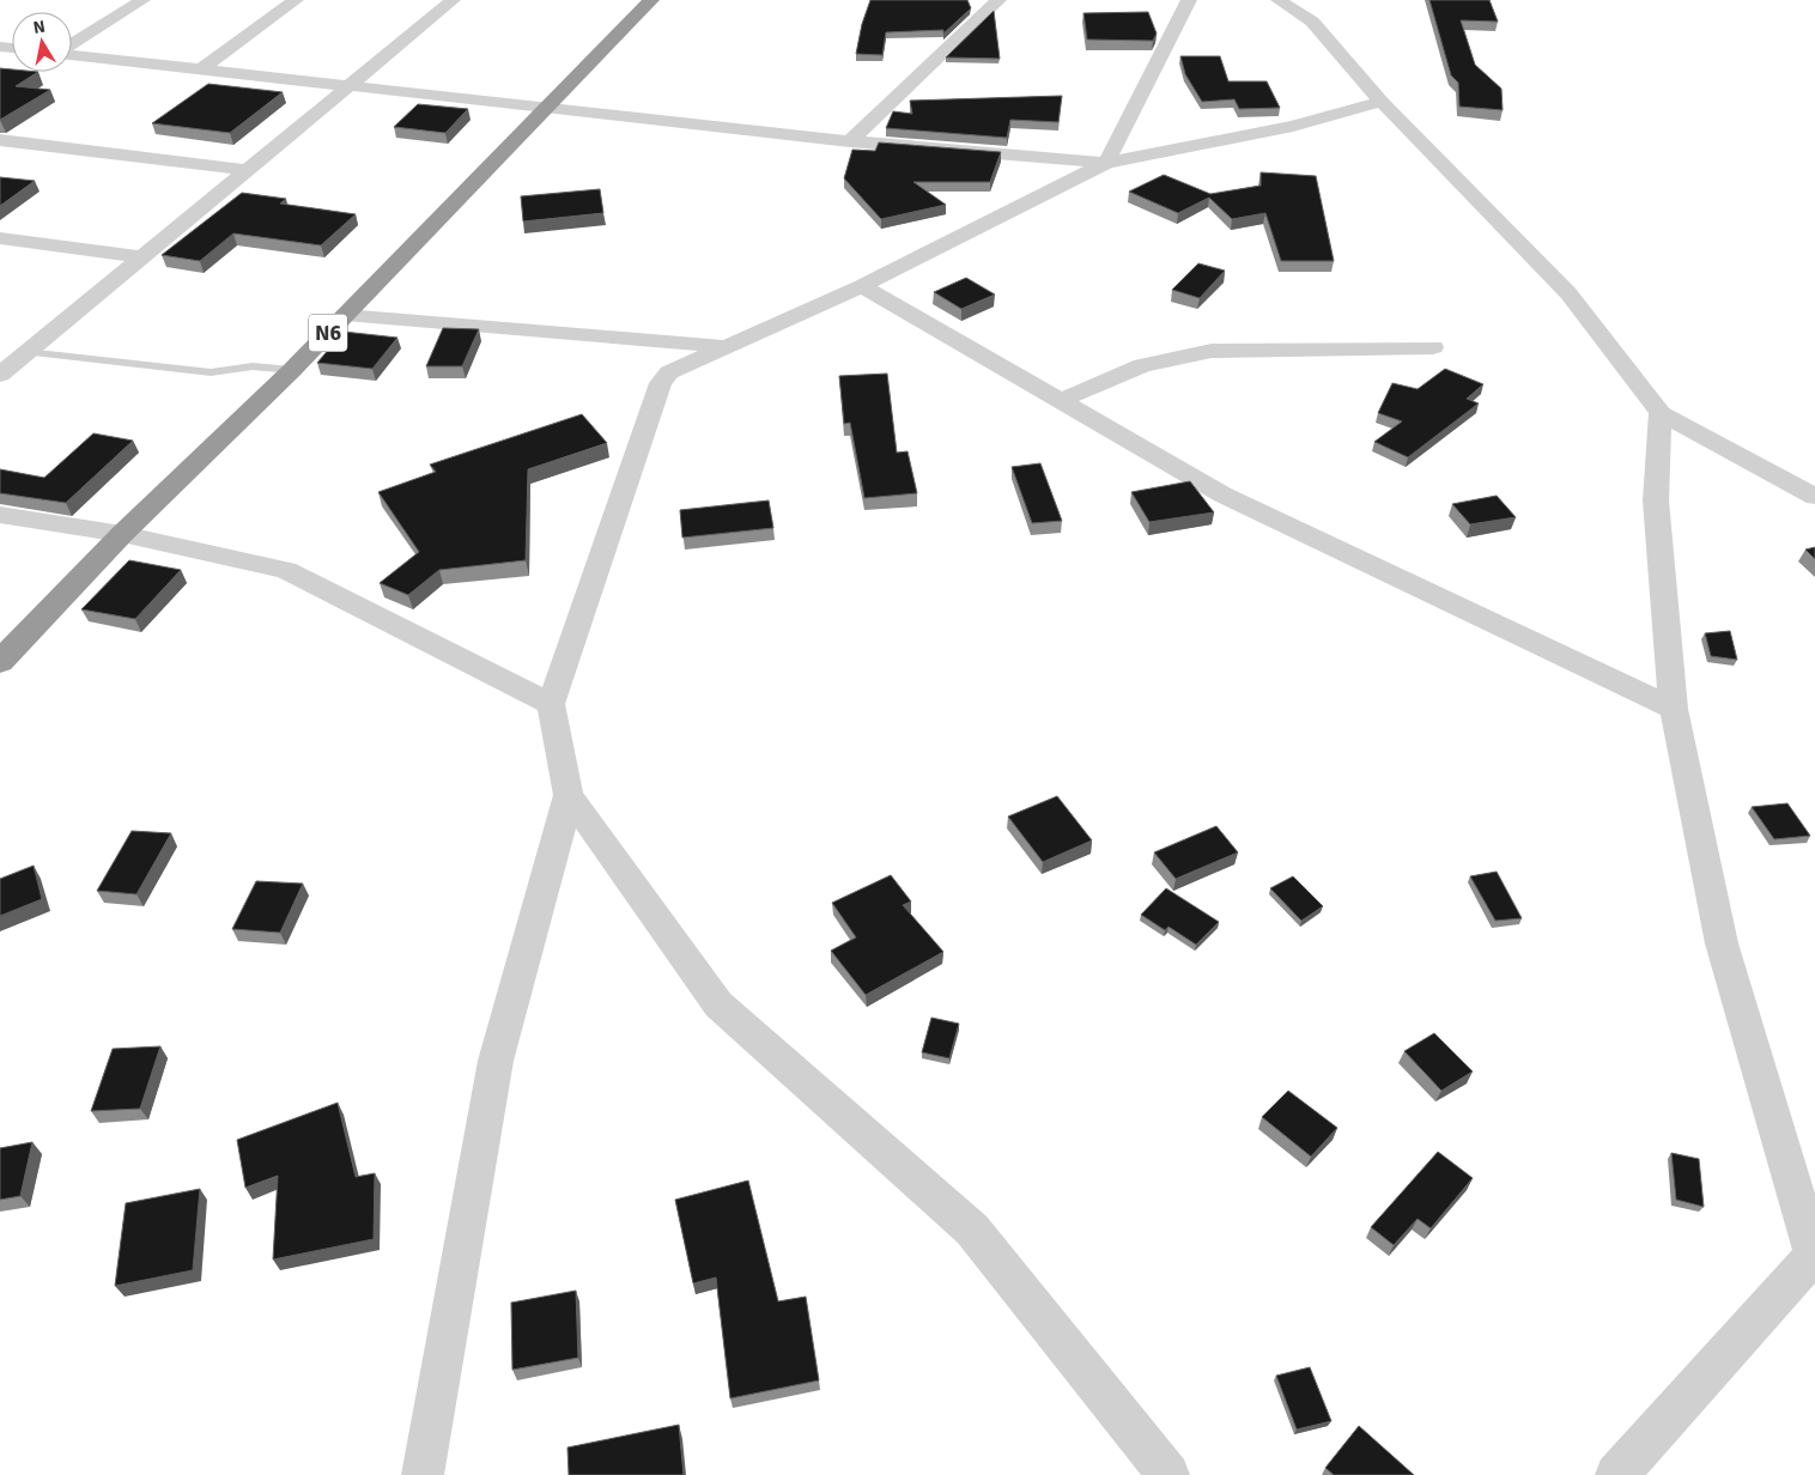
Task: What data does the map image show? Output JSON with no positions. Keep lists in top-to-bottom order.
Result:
{
  "streets": {
    "highway": ["N6"]
  },
  "north": "top"
}
